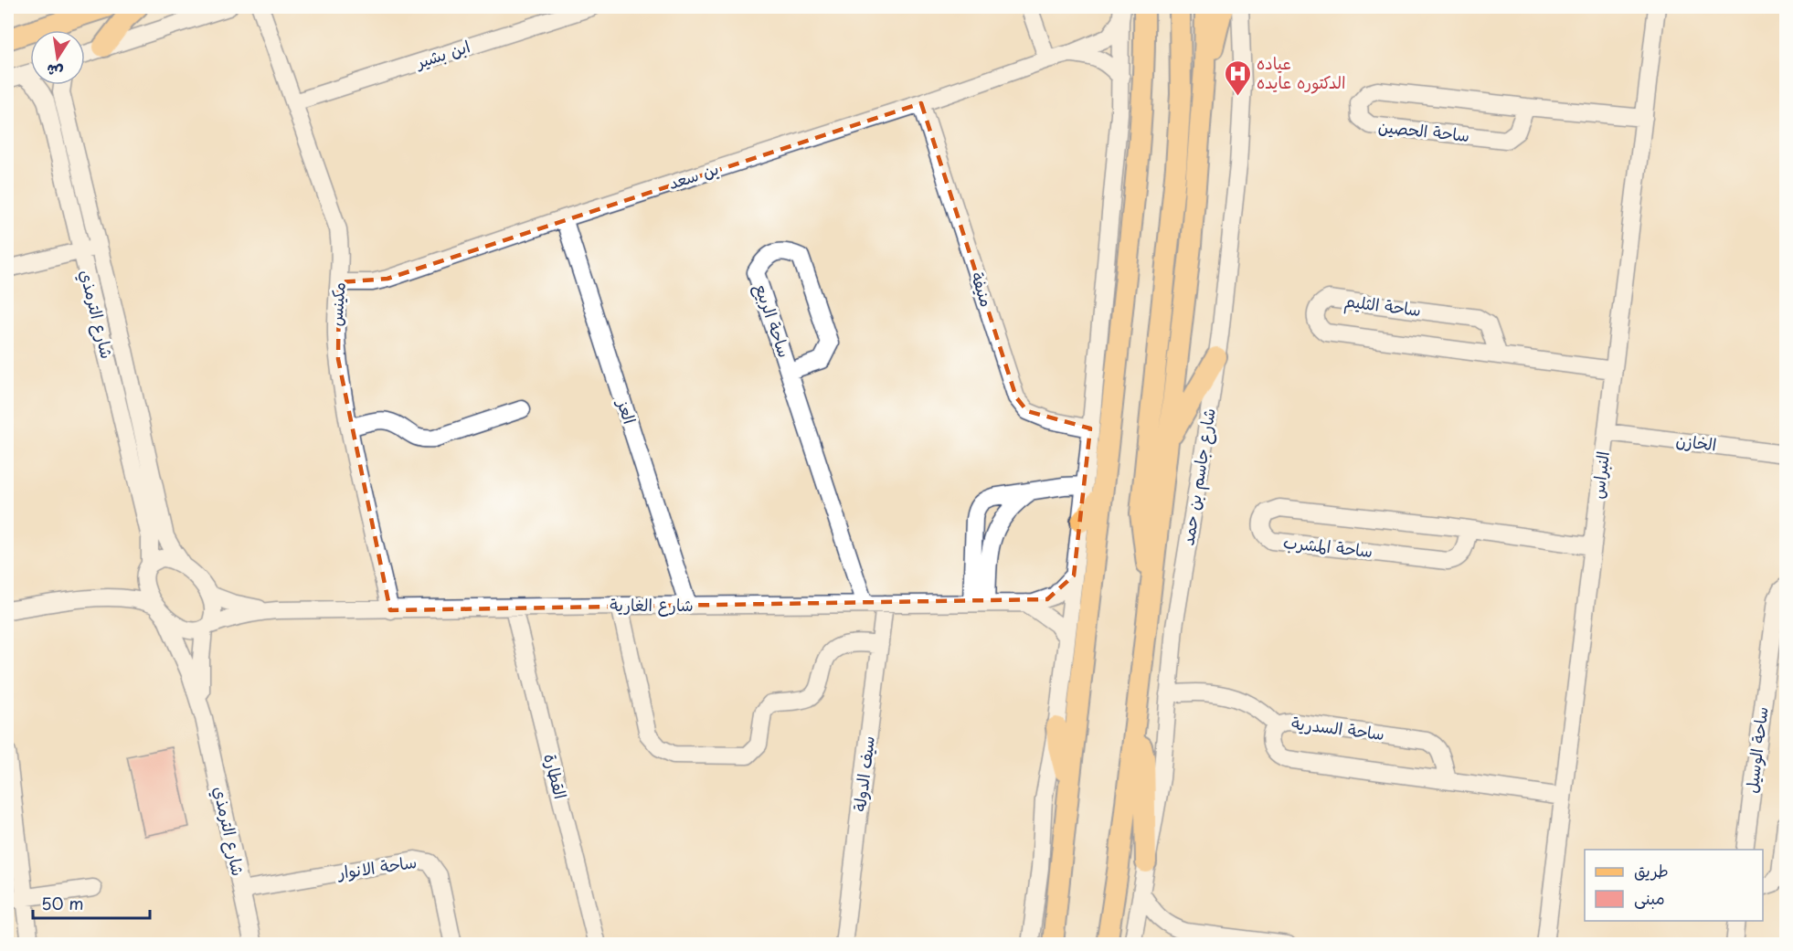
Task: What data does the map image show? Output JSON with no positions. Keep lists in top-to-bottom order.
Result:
{
  "streets": {
    "main road": ["شارع جاسم بن حمد"],
    "street": [
      "ابن بشير",
      "ساحة الحصين",
      "بن سعد",
      "منيفة",
      "مكينس",
      "ساحة الثليم",
      "شارع الترمذي",
      "ساحة الربيع",
      "العز",
      "الخازن",
      "النبراس",
      "ساحة المشرب",
      "شارع الغارية",
      "ساحة السدرية",
      "ساحة الوسيل",
      "سيف الدولة",
      "القطارة",
      "ساحة الانوار"
    ]
  },
  "crossings": [
    ["ابن بشير", "مكينس"],
    ["ساحة الحصين", "النبراس"],
    ["بن سعد", "منيفة"],
    ["بن سعد", "مكينس"],
    ["بن سعد", "العز"],
    ["مكينس", "شارع الغارية"],
    ["ساحة الثليم", "النبراس"],
    ["شارع الترمذي", "شارع الغارية"],
    ["شارع الترمذي", "ساحة الانوار"],
    ["ساحة الربيع", "شارع الغارية"],
    ["العز", "شارع الغارية"],
    ["الخازن", "النبراس"],
    ["النبراس", "ساحة المشرب"],
    ["النبراس", "ساحة السدرية"],
    ["شارع الغارية", "سيف الدولة"],
    ["شارع الغارية", "القطارة"]
  ],
  "places": {
    "hospital": ["عياده الدكتوره عايده"]
  },
  "legend": ["طريق", "مبنى"],
  "scale_bar": "50 m",
  "north": "bottom"
}
